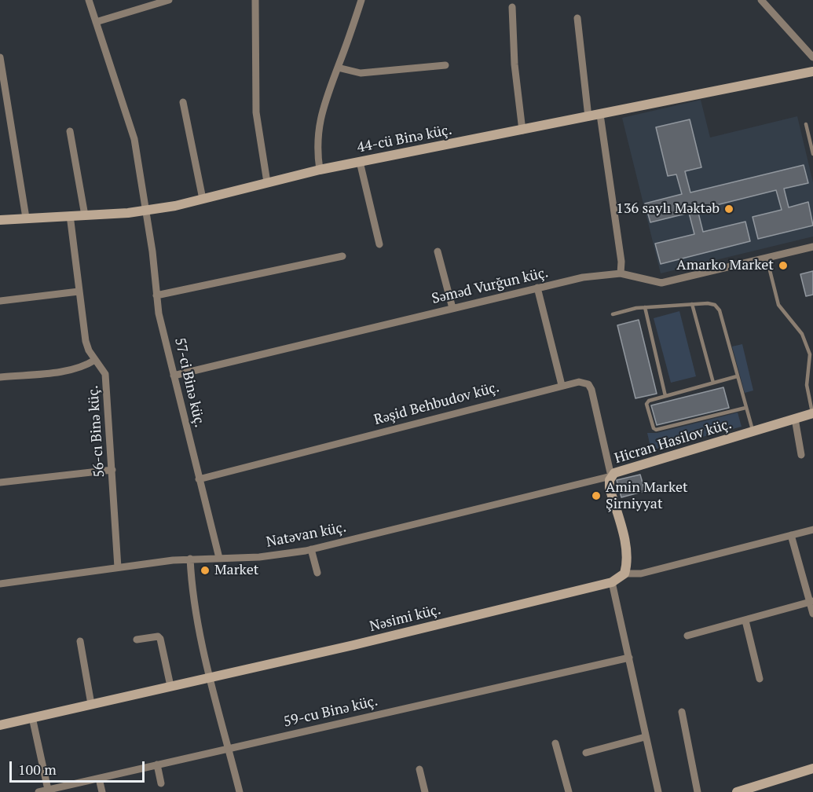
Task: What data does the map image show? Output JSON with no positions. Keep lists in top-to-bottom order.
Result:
{
  "streets": {
    "street": [
      "44-cü Binə küç.",
      "Səməd Vurğun küç.",
      "57-ci Binə küç.",
      "Rəşid Behbudov küç.",
      "56-cı Binə küç.",
      "Hicran Hasilov küç.",
      "Natəvan küç.",
      "Nəsimi küç.",
      "59-cu Binə küç."
    ]
  },
  "crossings": [
    ["44-cü Binə küç.", "57-ci Binə küç."],
    ["44-cü Binə küç.", "56-cı Binə küç."],
    ["Səməd Vurğun küç.", "57-ci Binə küç."],
    ["57-ci Binə küç.", "Rəşid Behbudov küç."],
    ["57-ci Binə küç.", "Natəvan küç."],
    ["Rəşid Behbudov küç.", "Hicran Hasilov küç."],
    ["Rəşid Behbudov küç.", "Natəvan küç."],
    ["56-cı Binə küç.", "Natəvan küç."],
    ["Hicran Hasilov küç.", "Natəvan küç."],
    ["Hicran Hasilov küç.", "Nəsimi küç."]
  ],
  "places": [
    "136 saylı Məktəb",
    "Amarko Market",
    "Amin Market Şirniyyat",
    "Market"
  ],
  "scale_bar": "100 m"
}
